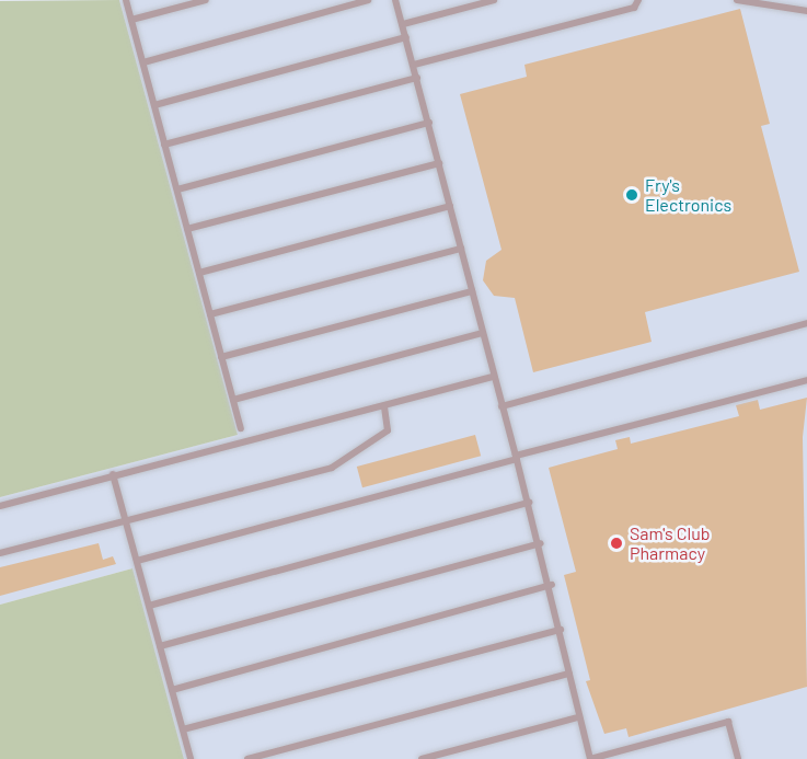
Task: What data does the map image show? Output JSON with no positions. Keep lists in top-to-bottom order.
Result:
{
  "places": ["Fry's Electronics", "Sam's Club Pharmacy"]
}
